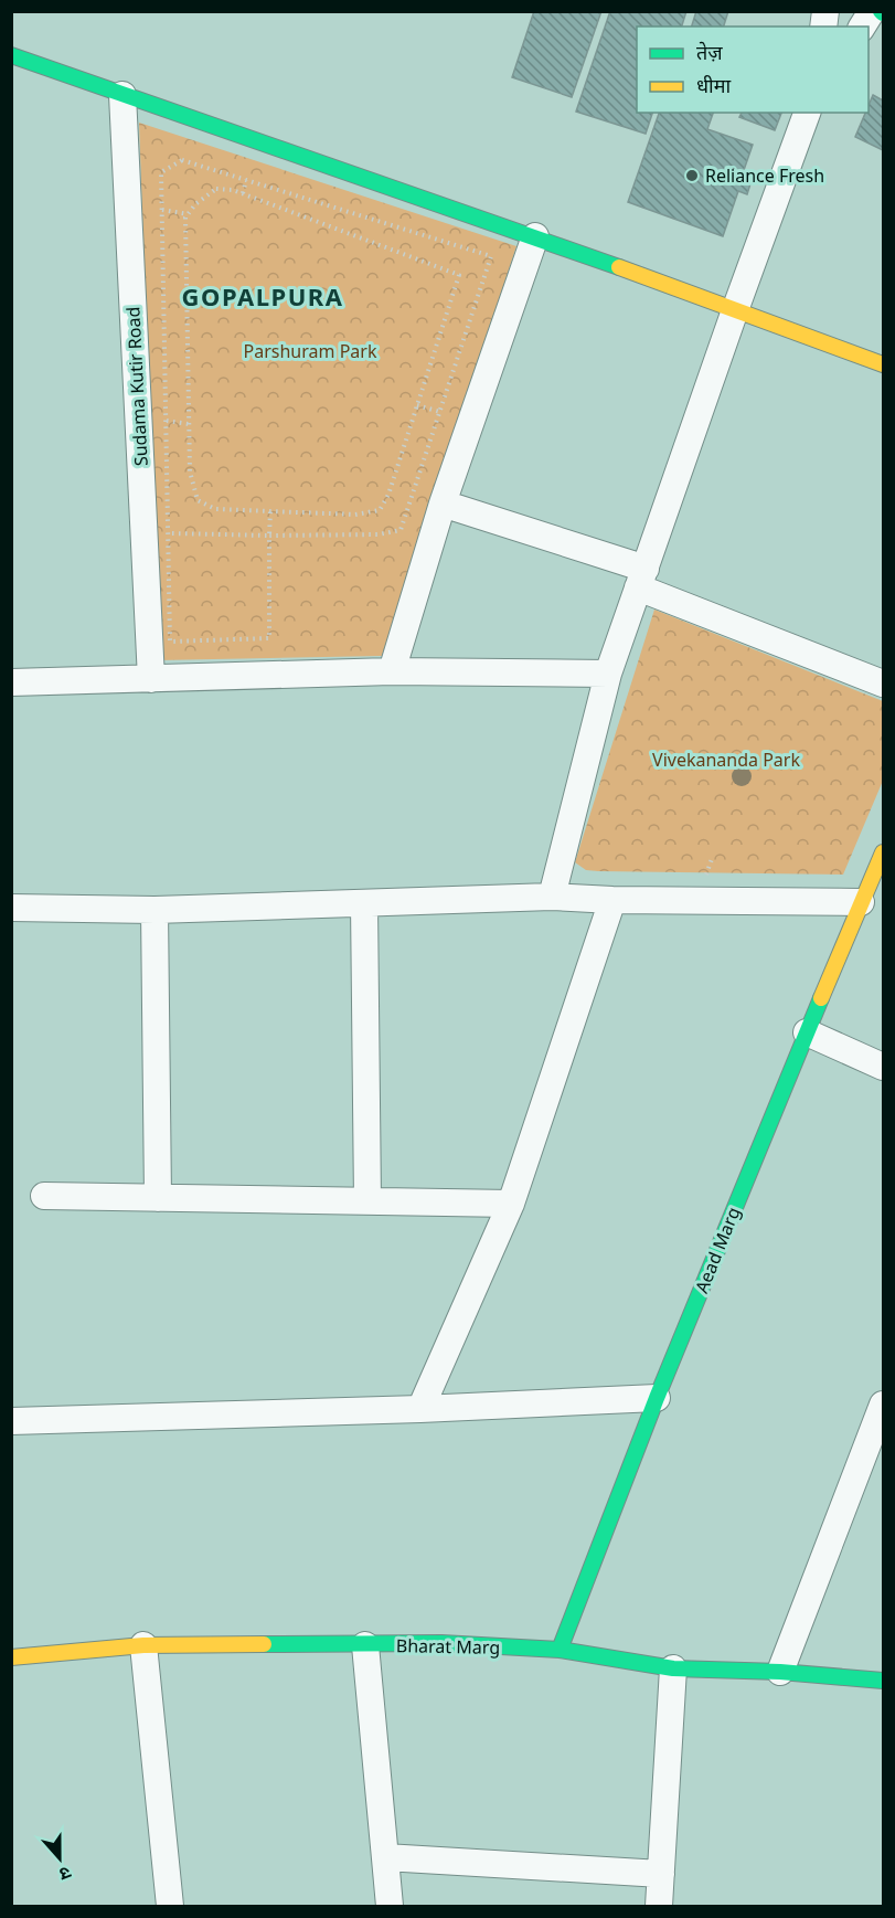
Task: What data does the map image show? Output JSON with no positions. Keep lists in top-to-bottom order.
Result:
{
  "streets": {
    "street": ["Sudama Kutir Road", "Aead Marg", "Bharat Marg"]
  },
  "crossings": [
    ["Aead Marg", "Bharat Marg"]
  ],
  "districts": ["GOPALPURA"],
  "parks": ["Parshuram Park", "Vivekananda Park"],
  "places": ["Reliance Fresh"],
  "legend": ["तेज़", "धीमा"],
  "north": "bottom"
}
